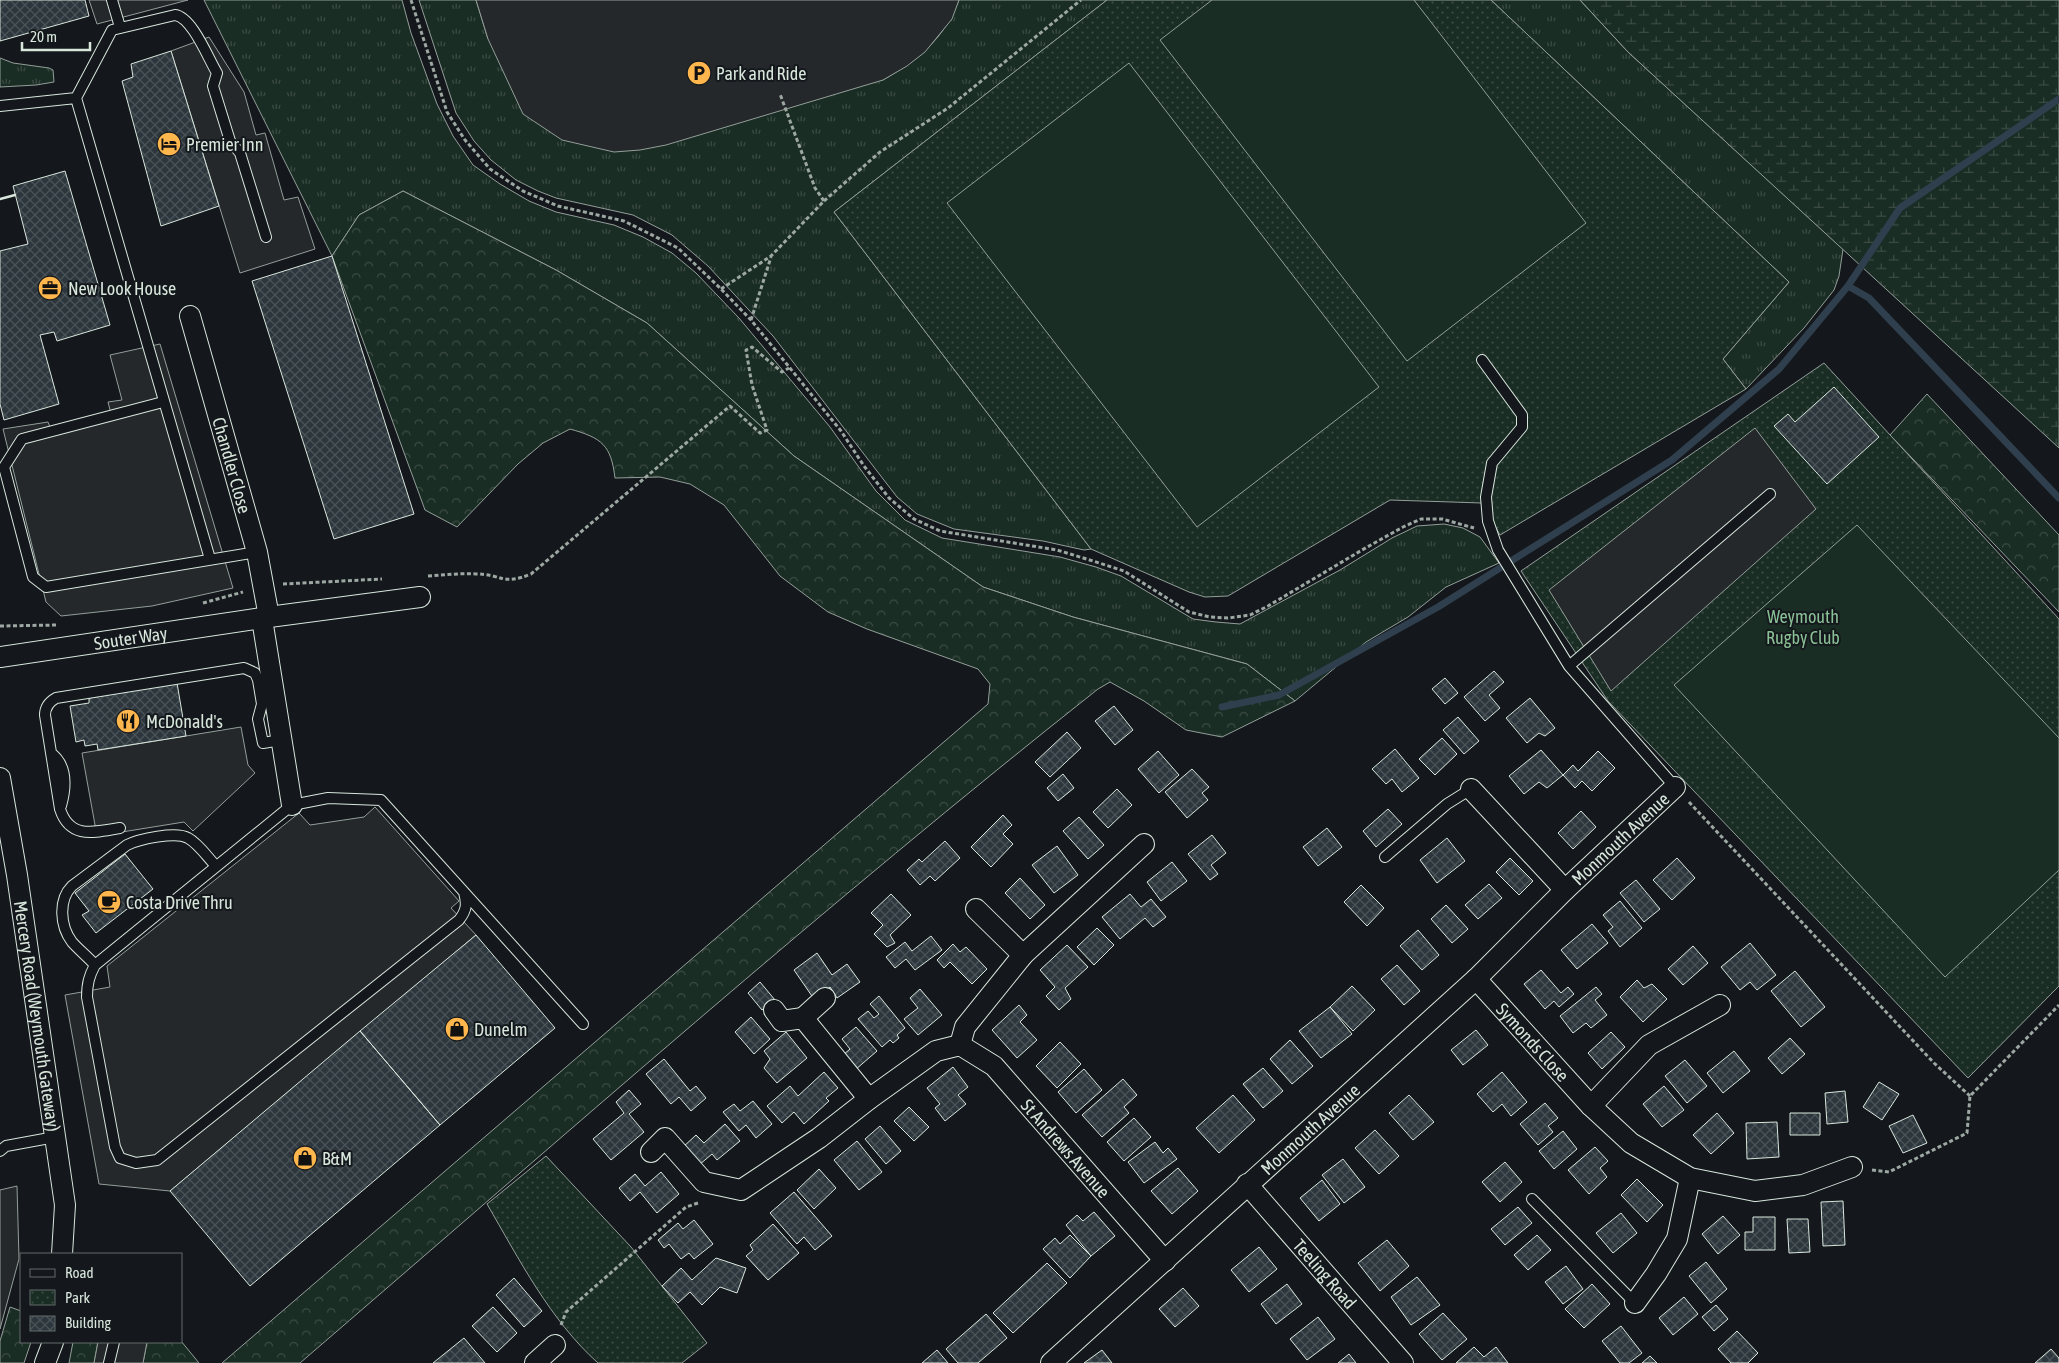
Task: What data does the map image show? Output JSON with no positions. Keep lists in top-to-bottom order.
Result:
{
  "streets": {
    "street": [
      "Chandler Close",
      "Souter Way",
      "Monmouth Avenue",
      "Mercery Road (Weymouth Gateway)",
      "Symonds Close",
      "St Andrews Avenue",
      "Teeling Road"
    ]
  },
  "crossings": [
    ["Chandler Close", "Souter Way"],
    ["Monmouth Avenue", "Symonds Close"],
    ["Monmouth Avenue", "St Andrews Avenue"],
    ["Monmouth Avenue", "Teeling Road"]
  ],
  "parks": ["Weymouth Rugby Club"],
  "places": {
    "parking": ["Park and Ride"],
    "hotel": ["Premier Inn"],
    "office": ["New Look House"],
    "restaurant": ["McDonald's"],
    "cafe": ["Costa Drive Thru"],
    "shop": ["Dunelm", "B&M"]
  },
  "legend": ["Road", "Park", "Building"],
  "scale_bar": "20 m"
}
